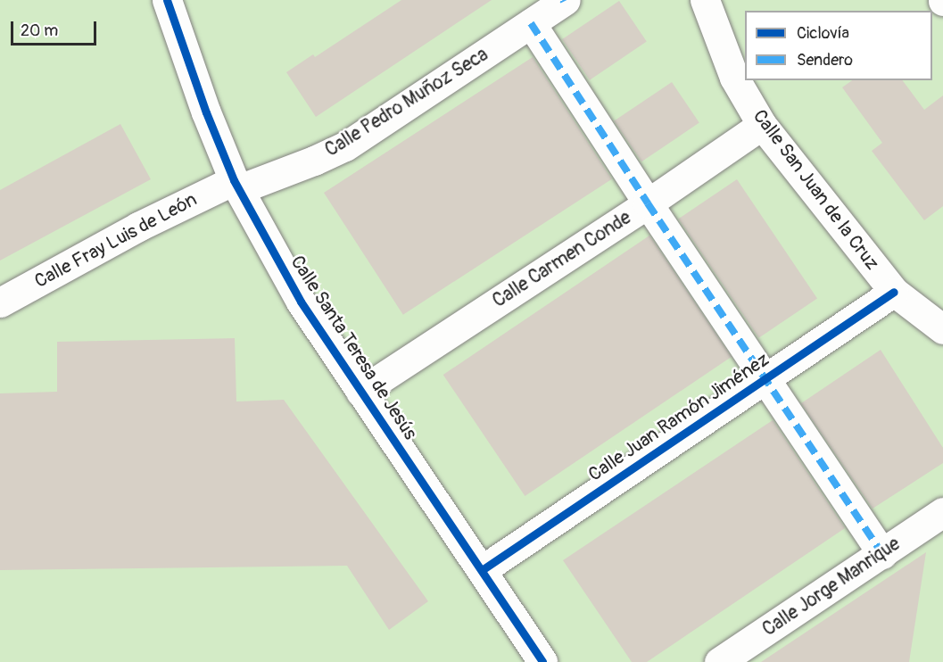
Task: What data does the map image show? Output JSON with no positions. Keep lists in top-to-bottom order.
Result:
{
  "streets": {
    "street": [
      "Calle Pedro Muñoz Seca",
      "Calle San Juan de la Cruz",
      "Calle Fray Luis de León",
      "Calle Carmen Conde",
      "Calle Santa Teresa de Jesús",
      "Calle Juan Ramón Jiménez",
      "Calle Jorge Manrique"
    ]
  },
  "crossings": [
    ["Calle Pedro Muñoz Seca", "Calle Fray Luis de León"],
    ["Calle Pedro Muñoz Seca", "Calle Santa Teresa de Jesús"],
    ["Calle San Juan de la Cruz", "Calle Carmen Conde"],
    ["Calle San Juan de la Cruz", "Calle Juan Ramón Jiménez"],
    ["Calle Fray Luis de León", "Calle Santa Teresa de Jesús"],
    ["Calle Carmen Conde", "Calle Santa Teresa de Jesús"],
    ["Calle Santa Teresa de Jesús", "Calle Juan Ramón Jiménez"]
  ],
  "legend": ["Ciclovía", "Sendero"],
  "scale_bar": "20 m"
}
